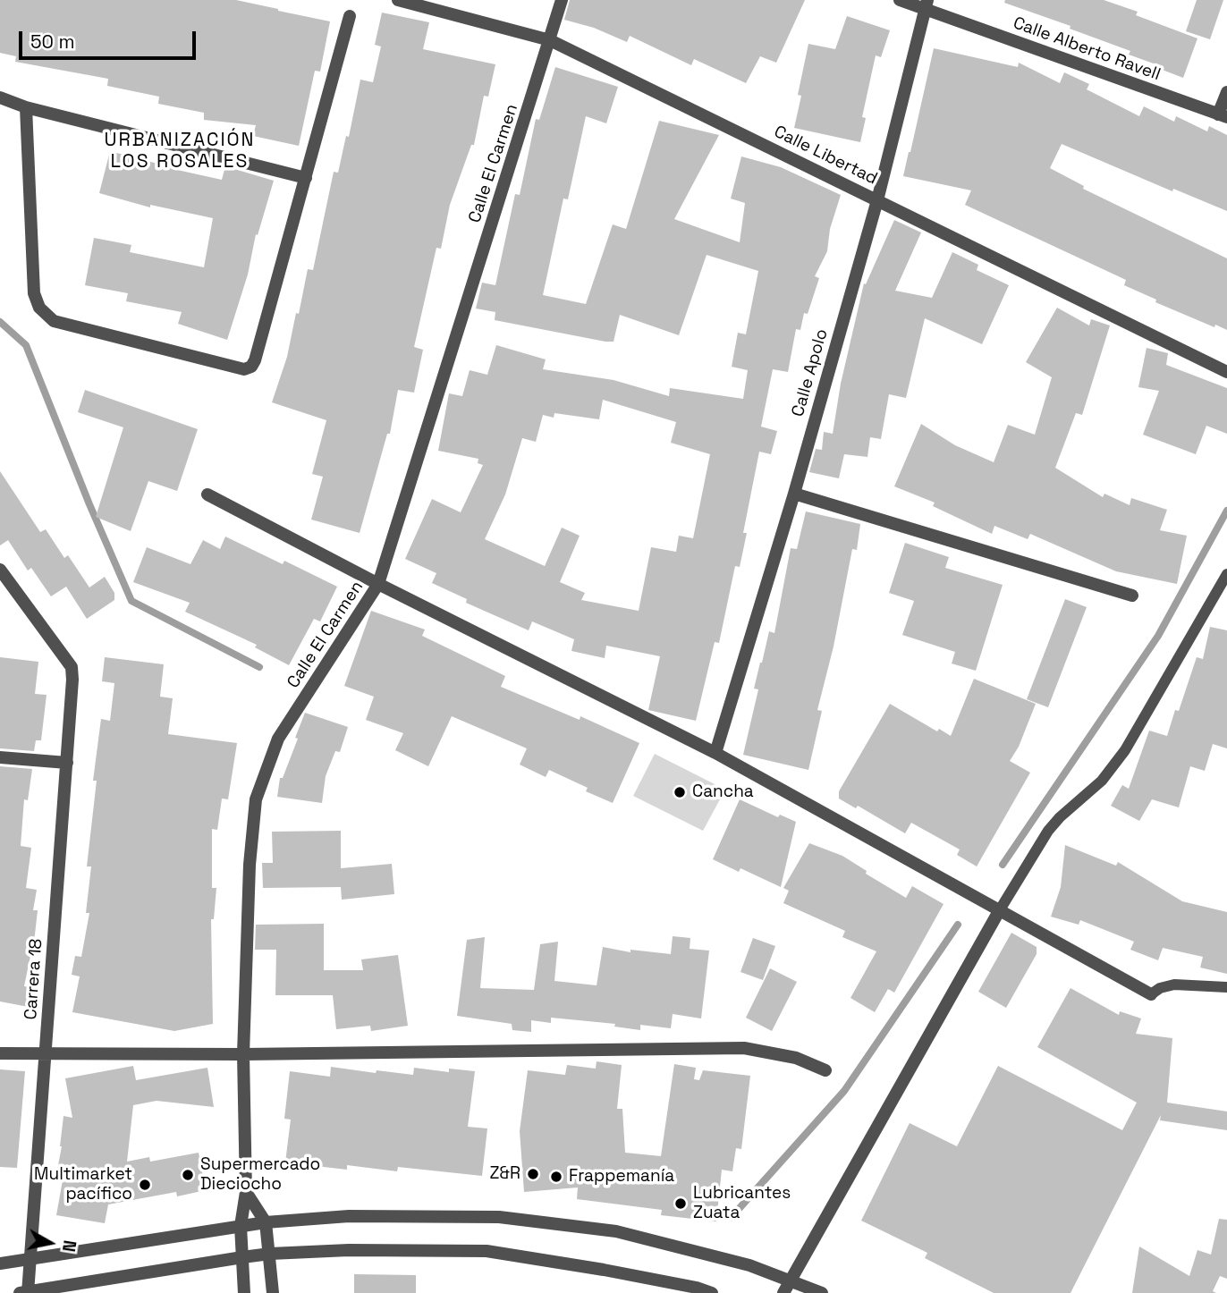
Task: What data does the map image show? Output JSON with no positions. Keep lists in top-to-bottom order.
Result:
{
  "streets": {
    "street": [
      "Calle Alberto Ravell",
      "Calle Libertad",
      "Calle El Carmen",
      "Calle Apolo",
      "Carrera 18"
    ]
  },
  "crossings": [
    ["Calle Alberto Ravell", "Calle Apolo"],
    ["Calle Libertad", "Calle El Carmen"],
    ["Calle Libertad", "Calle Apolo"]
  ],
  "districts": ["URBANIZACIÓN LOS ROSALES"],
  "places": [
    "Cancha",
    "Z&R",
    "Supermercado Dieciocho",
    "Frappemanía",
    "Multimarket pacífico",
    "Lubricantes Zuata"
  ],
  "scale_bar": "50 m",
  "north": "right"
}
